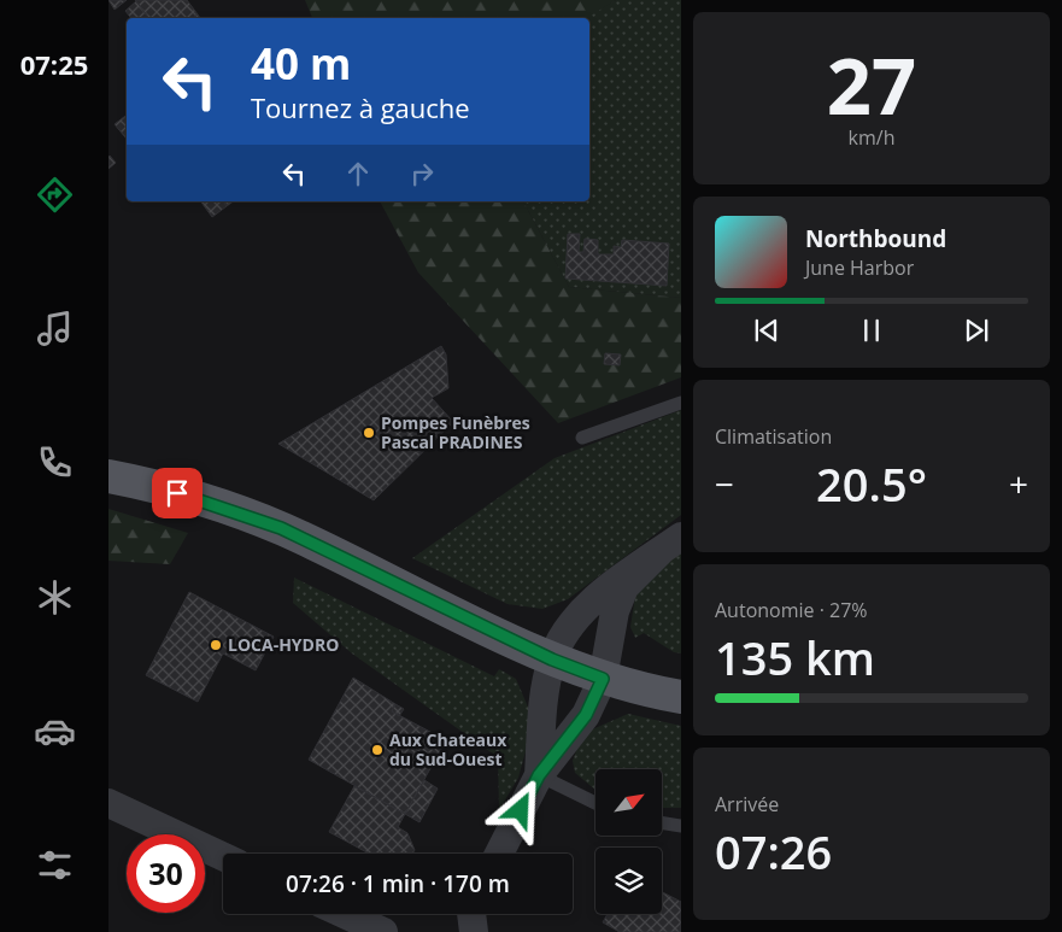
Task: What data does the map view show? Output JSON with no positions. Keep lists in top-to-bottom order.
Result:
{
  "places": ["Pompes Funèbres Pascal PRADINES", "LOCA-HYDRO", "Aux Chateaux du Sud-Ouest"],
  "north": "top right",
  "page": {
    "tabs": "07:25",
    "tile": [
      ["27", "km/h"],
      "Climatisation",
      ["Autonomie · 27%", "135 km"],
      ["Arrivée", "07:26"]
    ],
    "turn": ["40 m", "Tournez à gauche"],
    "song": ["Northbound", "June Harbor"],
    "heat": ["−", "20.5°", "+"],
    "limit": "30",
    "trip": "07:26 · 1 min · 170 m"
  }
}
